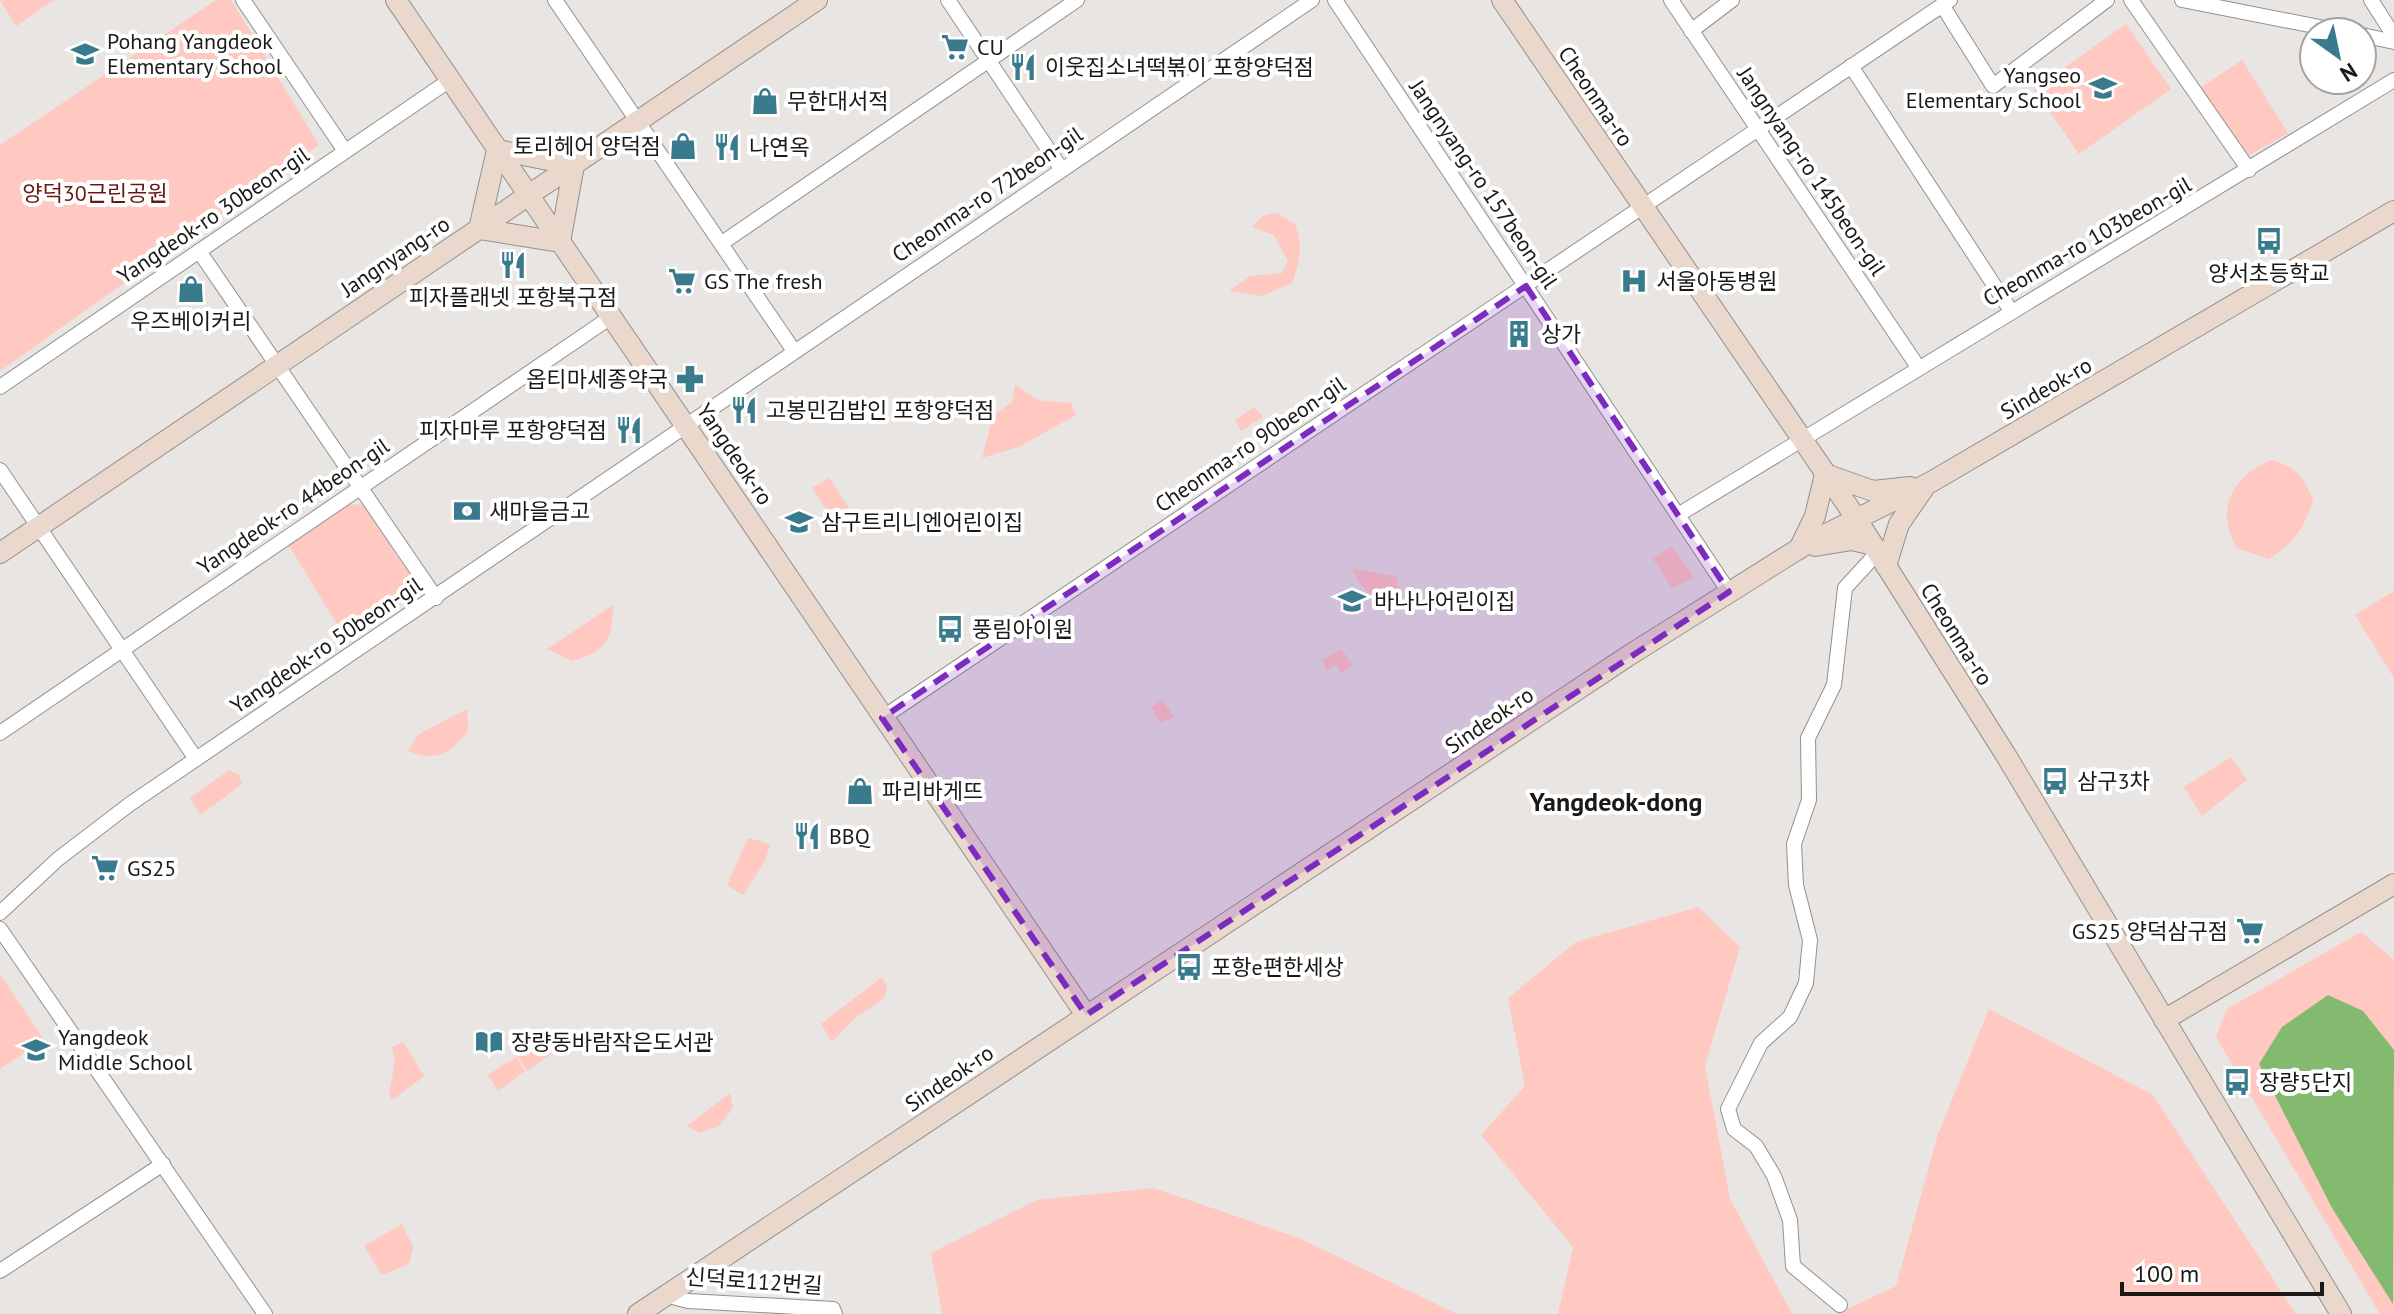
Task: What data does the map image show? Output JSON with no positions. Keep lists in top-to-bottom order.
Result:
{
  "streets": {
    "street": [
      "Cheonma-ro",
      "Jangnyang-ro 145beon-gil",
      "Jangnyang-ro 157beon-gil",
      "Cheonma-ro 72beon-gil",
      "Yangdeok-ro 30beon-gil",
      "Cheonma-ro 103beon-gil",
      "Jangnyang-ro",
      "Sindeok-ro",
      "Cheonma-ro 90beon-gil",
      "Yangdeok-ro",
      "Yangdeok-ro 44beon-gil",
      "Yangdeok-ro 50beon-gil",
      "신덕로112번길"
    ]
  },
  "crossings": [
    ["Cheonma-ro", "Cheonma-ro 103beon-gil"],
    ["Cheonma-ro", "Sindeok-ro"],
    ["Cheonma-ro", "Cheonma-ro 90beon-gil"],
    ["Jangnyang-ro 145beon-gil", "Cheonma-ro 103beon-gil"],
    ["Jangnyang-ro 145beon-gil", "Cheonma-ro 90beon-gil"],
    ["Jangnyang-ro 157beon-gil", "Cheonma-ro 103beon-gil"],
    ["Jangnyang-ro 157beon-gil", "Sindeok-ro"],
    ["Jangnyang-ro 157beon-gil", "Cheonma-ro 90beon-gil"],
    ["Cheonma-ro 72beon-gil", "Yangdeok-ro"],
    ["Cheonma-ro 72beon-gil", "Yangdeok-ro 50beon-gil"],
    ["Yangdeok-ro 30beon-gil", "Yangdeok-ro"],
    ["Jangnyang-ro", "Yangdeok-ro"],
    ["Sindeok-ro", "Yangdeok-ro"],
    ["Sindeok-ro", "신덕로112번길"],
    ["Cheonma-ro 90beon-gil", "Yangdeok-ro"],
    ["Yangdeok-ro", "Yangdeok-ro 44beon-gil"],
    ["Yangdeok-ro", "Yangdeok-ro 50beon-gil"]
  ],
  "districts": ["Yangdeok-dong"],
  "parks": ["양덕30근린공원"],
  "places": {
    "supermarket": [
      "CU",
      "GS The fresh",
      "GS25",
      "GS25 양덕삼구점"
    ],
    "school or university": [
      "Pohang Yangdeok Elementary School",
      "Yangseo Elementary School",
      "삼구트리니엔어린이집",
      "바나나어린이집",
      "Yangdeok Middle School"
    ],
    "restaurant": [
      "이웃집소녀떡볶이 포항양덕점",
      "나연옥",
      "피자플래넷 포항북구점",
      "고봉민김밥인 포항양덕점",
      "피자마루 포항양덕점",
      "BBQ"
    ],
    "shop": [
      "무한대서적",
      "토리헤어 양덕점",
      "우즈베이커리",
      "파리바게뜨"
    ],
    "bus stop": [
      "양서초등학교",
      "풍림아이원",
      "삼구3차",
      "포항e편한세상",
      "장량5단지"
    ],
    "hospital": ["서울아동병원"],
    "building": ["상가"],
    "pharmacy": ["옵티마세종약국"],
    "bank": ["새마을금고"],
    "library": ["장량동바람작은도서관"]
  },
  "scale_bar": "100 m",
  "north": "bottom right"
}
